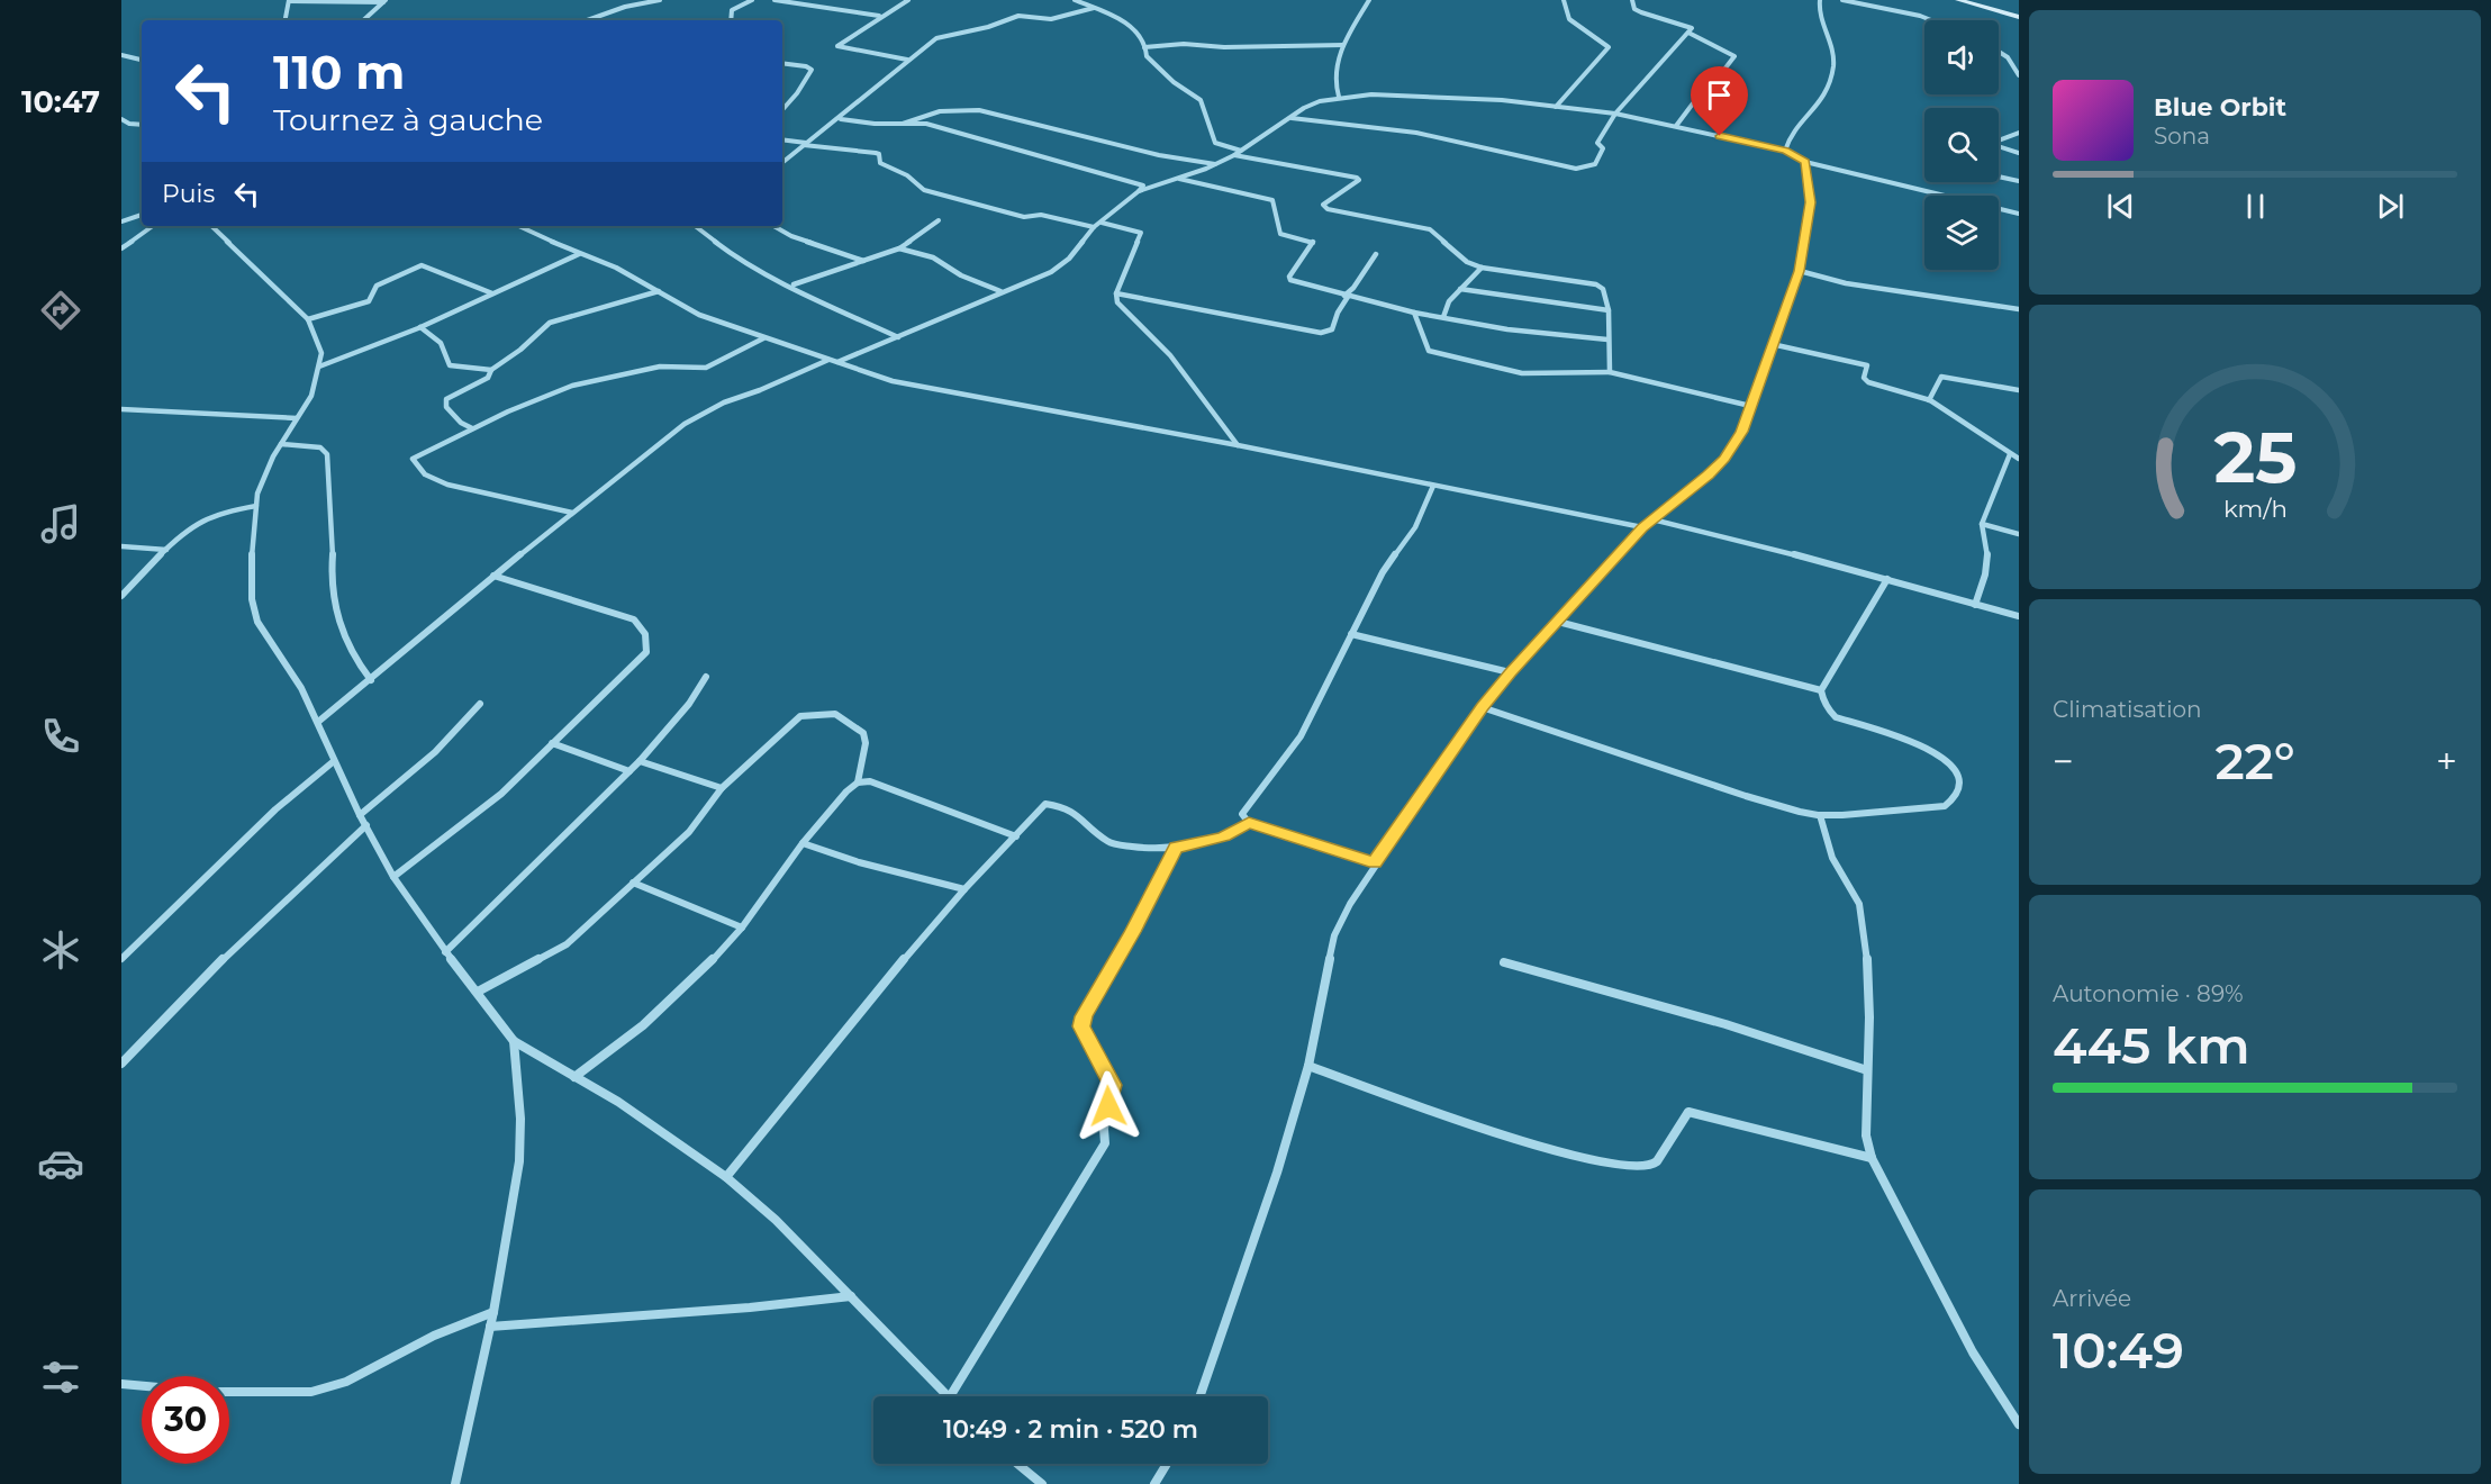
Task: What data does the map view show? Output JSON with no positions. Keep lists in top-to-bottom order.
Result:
{
  "page": {
    "tabs": "10:47",
    "turn": ["110 m", "Tournez à gauche"],
    "song": ["Blue Orbit", "Sona"],
    "then": "Puis",
    "tile": [
      "Climatisation",
      ["Autonomie · 89%", "445 km"],
      ["Arrivée", "10:49"]
    ],
    "heat": ["−", "22°", "+"],
    "limit": "30",
    "trip": "10:49 · 2 min · 520 m",
    "gauge": ["25", "km/h"]
  }
}
